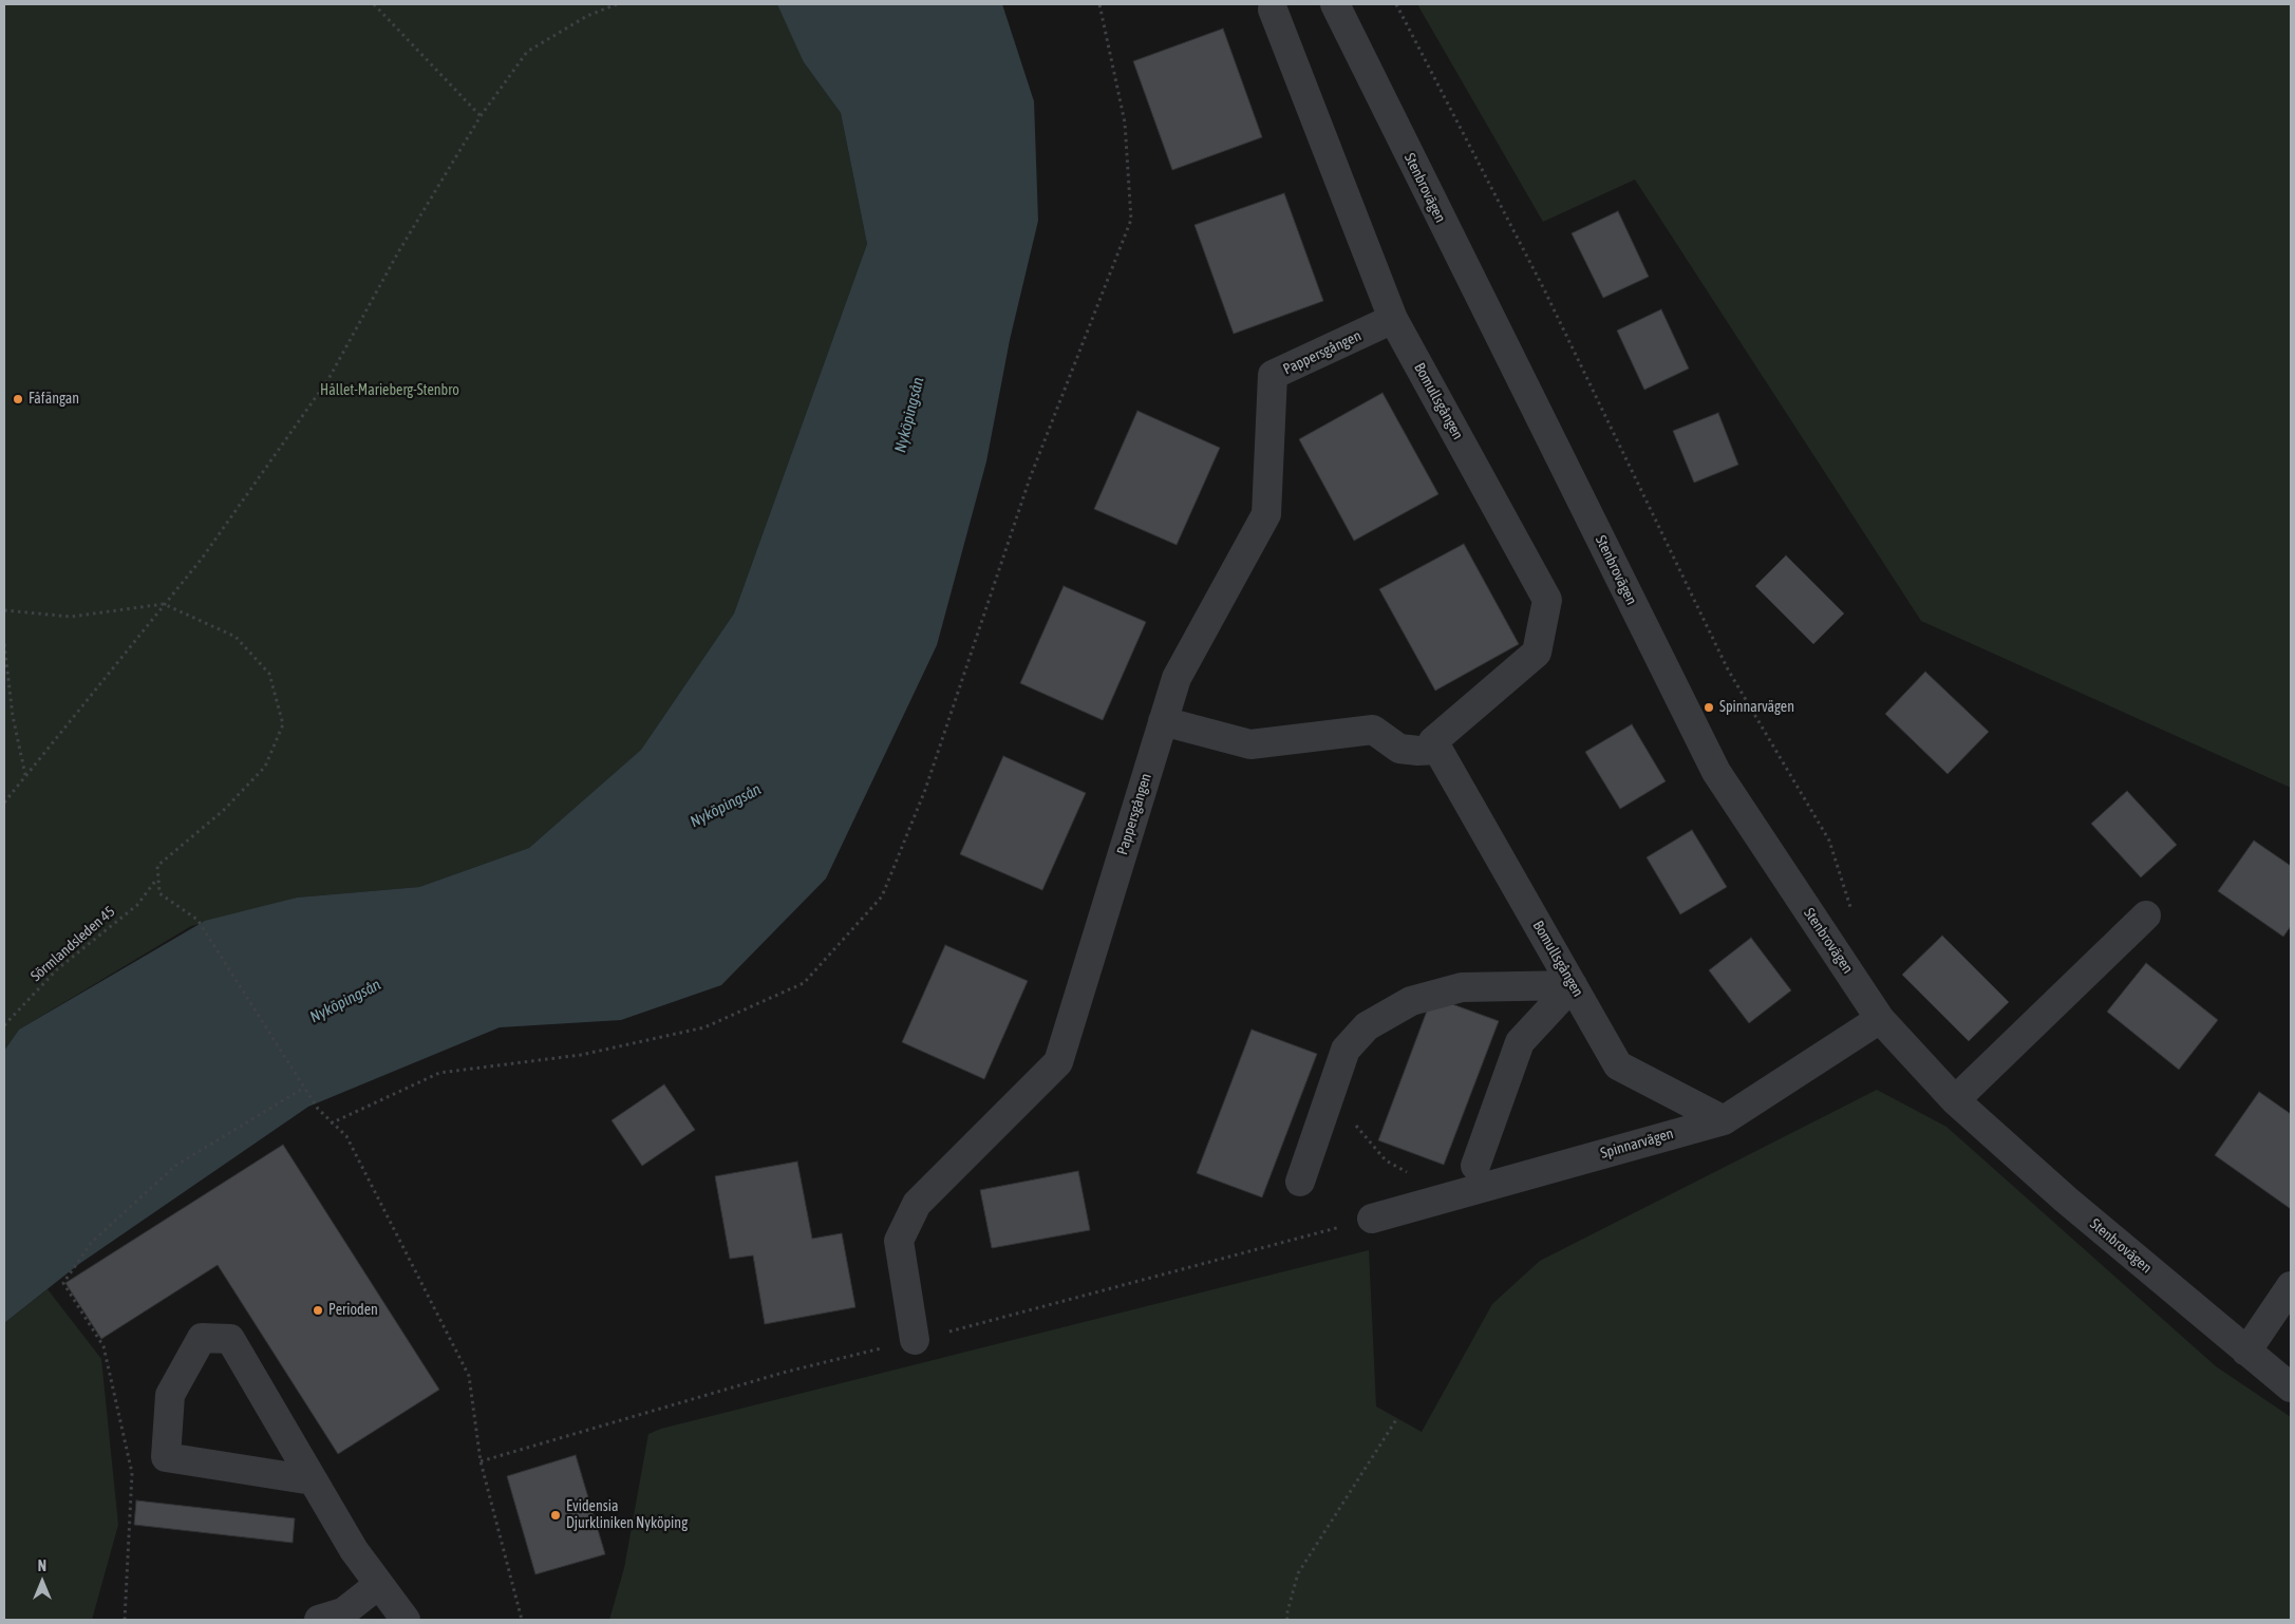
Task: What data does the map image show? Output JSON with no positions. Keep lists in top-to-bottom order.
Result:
{
  "streets": {
    "street": [
      "Stenbrovägen",
      "Pappersgången",
      "Bomullsgången",
      "Spinnarvägen"
    ],
    "path": ["Sörmlandsleden 45"]
  },
  "crossings": [
    ["Stenbrovägen", "Spinnarvägen"],
    ["Pappersgången", "Bomullsgången"],
    ["Bomullsgången", "Spinnarvägen"]
  ],
  "water": ["Nyköpingsån"],
  "parks": ["Hållet-Marieberg-Stenbro"],
  "places": [
    "Fåfängan",
    "Spinnarvägen",
    "Perioden",
    "Evidensia Djurkliniken Nyköping"
  ],
  "north": "top"
}
